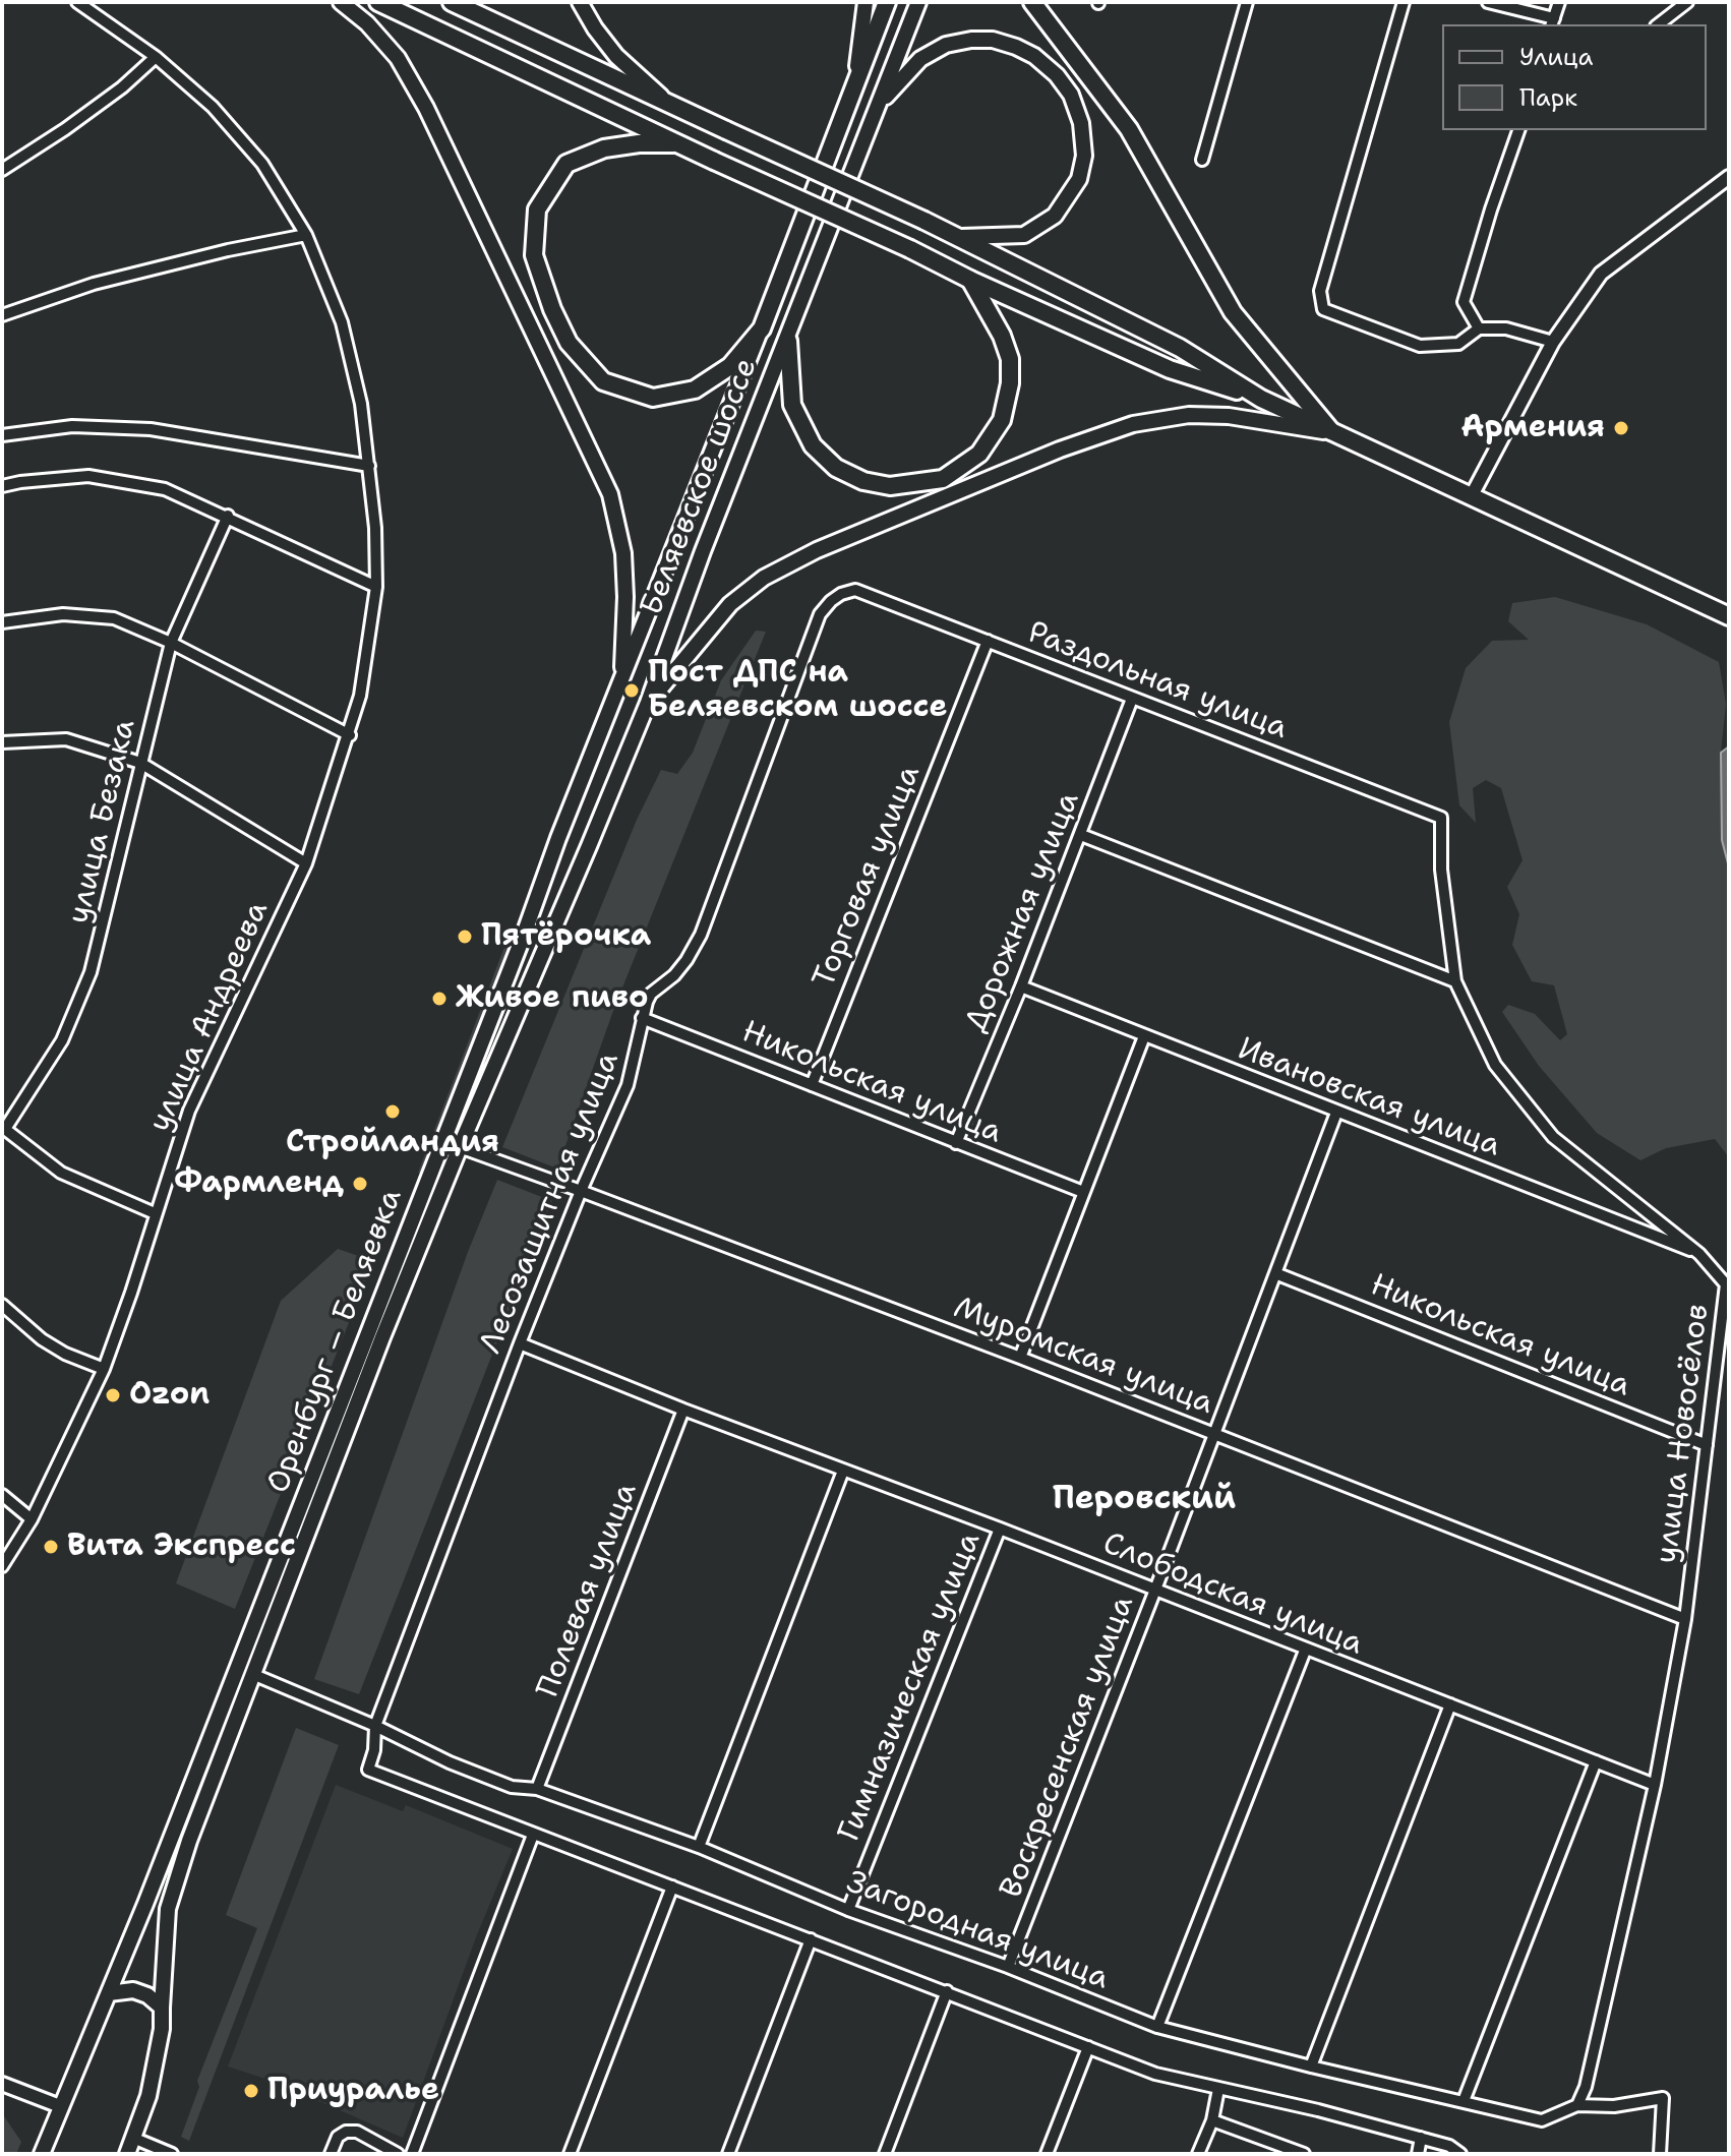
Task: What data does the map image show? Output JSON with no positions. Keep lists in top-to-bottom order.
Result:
{
  "streets": {
    "main road": ["Беляевское шоссе", "Оренбург – Беляевка"],
    "street": [
      "Раздольная улица",
      "улица Безака",
      "Торговая улица",
      "Дорожная улица",
      "улица Андреева",
      "Никольская улица",
      "Ивановская улица",
      "Лесозащитная улица",
      "Муромская улица",
      "улица Новосёлов",
      "Полевая улица",
      "Слободская улица",
      "Гимназическая улица",
      "Воскресенская улица",
      "Загородная улица"
    ]
  },
  "crossings": [
    ["Беляевское шоссе", "Оренбург – Беляевка"],
    ["Раздольная улица", "Торговая улица"],
    ["Раздольная улица", "Дорожная улица"],
    ["Раздольная улица", "Лесозащитная улица"],
    ["Раздольная улица", "улица Новосёлов"],
    ["Торговая улица", "Никольская улица"],
    ["Дорожная улица", "Никольская улица"],
    ["Дорожная улица", "Ивановская улица"],
    ["Никольская улица", "Лесозащитная улица"],
    ["Никольская улица", "улица Новосёлов"],
    ["Никольская улица", "Воскресенская улица"],
    ["Ивановская улица", "улица Новосёлов"],
    ["Ивановская улица", "Воскресенская улица"],
    ["Лесозащитная улица", "Муромская улица"],
    ["Лесозащитная улица", "Слободская улица"],
    ["Лесозащитная улица", "Загородная улица"],
    ["Оренбург – Беляевка", "Муромская улица"],
    ["Оренбург – Беляевка", "Загородная улица"],
    ["Муромская улица", "улица Новосёлов"],
    ["Муромская улица", "Воскресенская улица"],
    ["улица Новосёлов", "Слободская улица"],
    ["улица Новосёлов", "Загородная улица"],
    ["Полевая улица", "Слободская улица"],
    ["Полевая улица", "Загородная улица"],
    ["Слободская улица", "Гимназическая улица"],
    ["Слободская улица", "Воскресенская улица"],
    ["Гимназическая улица", "Загородная улица"],
    ["Воскресенская улица", "Загородная улица"]
  ],
  "districts": ["Перовский"],
  "places": [
    "Армения",
    "Пост ДПС на Беляевском шоссе",
    "Пятёрочка",
    "Живое пиво",
    "Стройландия",
    "Фармленд",
    "Ozon",
    "Вита Экспресс",
    "Приуралье"
  ],
  "legend": ["Улица", "Парк"]
}
